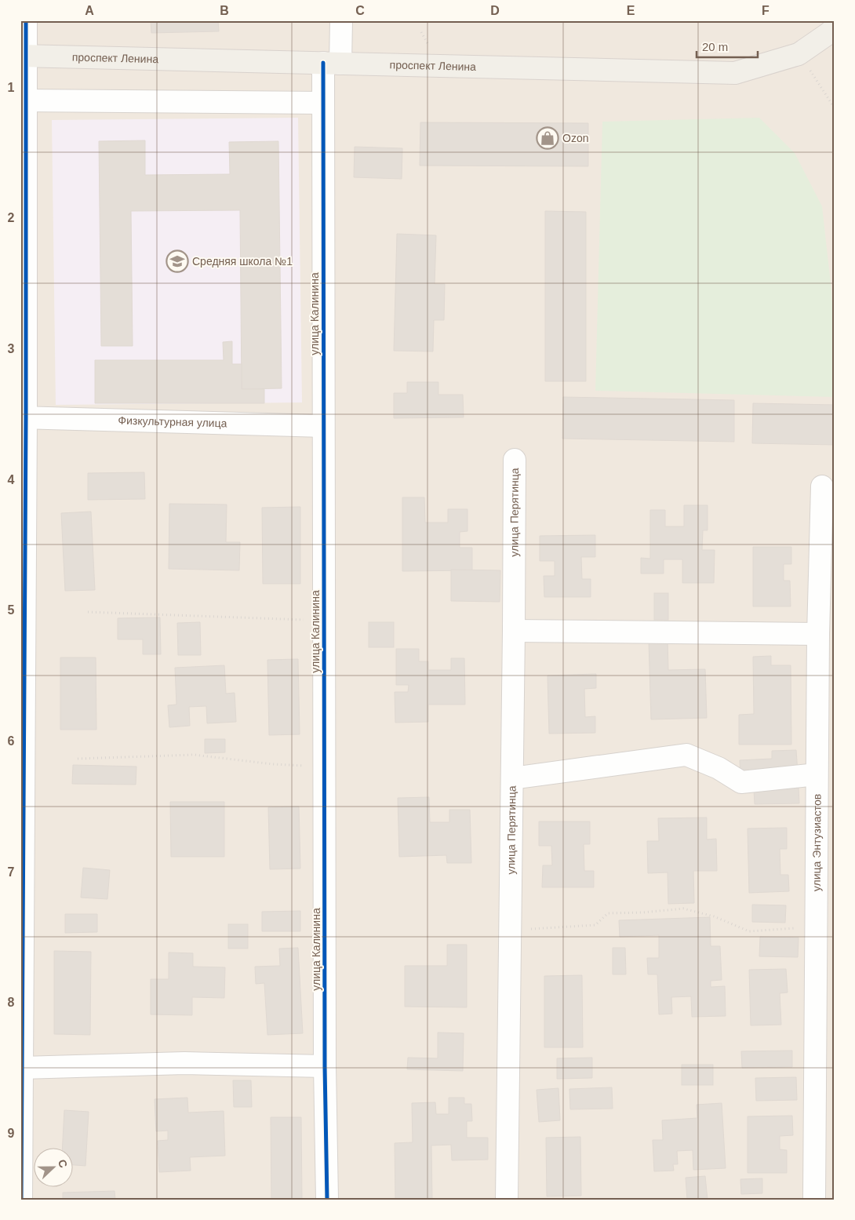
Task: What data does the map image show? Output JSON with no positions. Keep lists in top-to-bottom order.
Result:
{
  "streets": {
    "main road": ["проспект Ленина"],
    "street": [
      "улица Калинина",
      "Физкультурная улица",
      "улица Перятинца",
      "улица Энтузиастов"
    ]
  },
  "crossings": [
    ["проспект Ленина", "улица Калинина"],
    ["улица Калинина", "Физкультурная улица"]
  ],
  "places": {
    "shop": ["Ozon"],
    "school or university": ["Средняя школа №1"]
  },
  "scale_bar": "20 m",
  "north": "right",
  "grid": {
    "columns": [
      "A",
      "B",
      "C",
      "D",
      "E",
      "F"
    ],
    "rows": [
      "1",
      "2",
      "3",
      "4",
      "5",
      "6",
      "7",
      "8",
      "9"
    ]
  }
}
